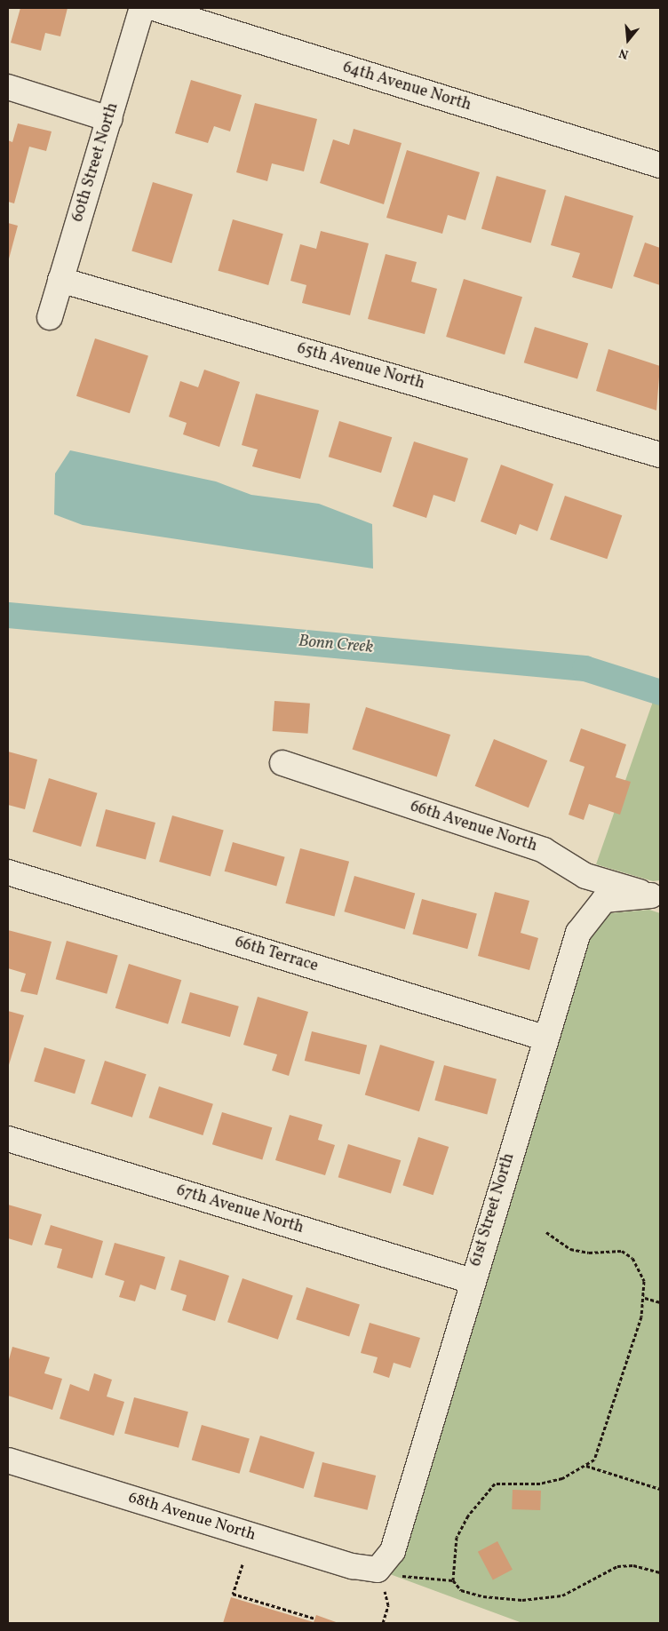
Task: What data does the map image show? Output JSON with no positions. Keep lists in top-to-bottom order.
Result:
{
  "streets": {
    "street": [
      "64th Avenue North",
      "60th Street North",
      "65th Avenue North",
      "66th Avenue North",
      "66th Terrace",
      "67th Avenue North",
      "61st Street North",
      "68th Avenue North"
    ]
  },
  "crossings": [
    ["60th Street North", "65th Avenue North"],
    ["66th Avenue North", "61st Street North"],
    ["66th Terrace", "61st Street North"],
    ["67th Avenue North", "61st Street North"],
    ["61st Street North", "68th Avenue North"]
  ],
  "water": ["Bonn Creek"],
  "north": "bottom"
}
